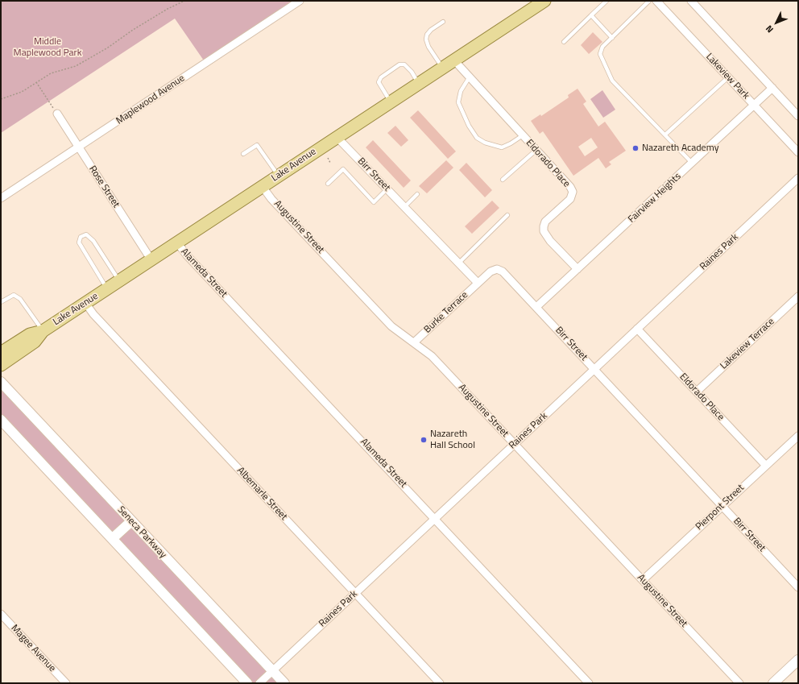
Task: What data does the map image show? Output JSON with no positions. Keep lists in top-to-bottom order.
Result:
{
  "streets": {
    "main road": ["Lake Avenue"],
    "street": [
      "Lakeview Park",
      "Maplewood Avenue",
      "Eldorado Place",
      "Birr Street",
      "Rose Street",
      "Fairview Heights",
      "Augustine Street",
      "Raines Park",
      "Alameda Street",
      "Burke Terrace",
      "Lakeview Terrace",
      "Albemarle Street",
      "Pierpont Street",
      "Seneca Parkway",
      "Magee Avenue"
    ]
  },
  "crossings": [
    ["Lakeview Park", "Fairview Heights"],
    ["Maplewood Avenue", "Rose Street"],
    ["Eldorado Place", "Lake Avenue"],
    ["Eldorado Place", "Fairview Heights"],
    ["Eldorado Place", "Raines Park"],
    ["Eldorado Place", "Lakeview Terrace"],
    ["Eldorado Place", "Pierpont Street"],
    ["Lake Avenue", "Birr Street"],
    ["Lake Avenue", "Rose Street"],
    ["Lake Avenue", "Augustine Street"],
    ["Lake Avenue", "Alameda Street"],
    ["Lake Avenue", "Albemarle Street"],
    ["Birr Street", "Fairview Heights"],
    ["Birr Street", "Raines Park"],
    ["Birr Street", "Burke Terrace"],
    ["Birr Street", "Pierpont Street"],
    ["Augustine Street", "Raines Park"],
    ["Augustine Street", "Burke Terrace"],
    ["Augustine Street", "Pierpont Street"],
    ["Raines Park", "Alameda Street"],
    ["Raines Park", "Albemarle Street"],
    ["Raines Park", "Seneca Parkway"]
  ],
  "parks": ["Middle Maplewood Park"],
  "places": ["Nazareth Academy", "Nazareth Hall School"],
  "north": "bottom left"
}
